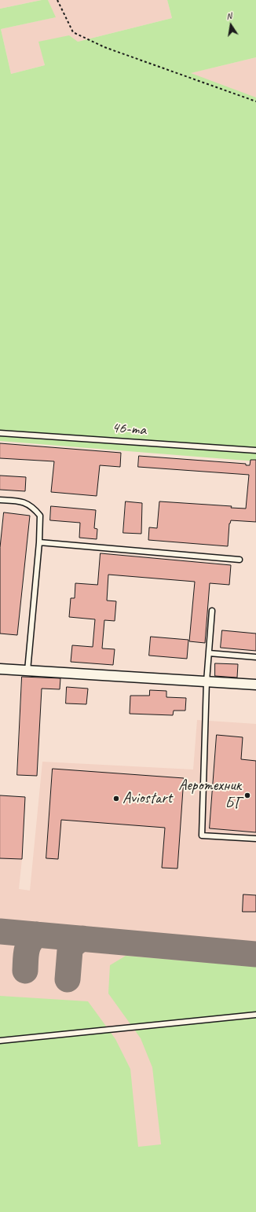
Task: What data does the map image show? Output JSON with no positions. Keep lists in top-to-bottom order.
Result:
{
  "streets": {
    "lane": ["46-та"]
  },
  "places": ["Аеротехник БГ", "Aviostart"],
  "north": "top"
}
